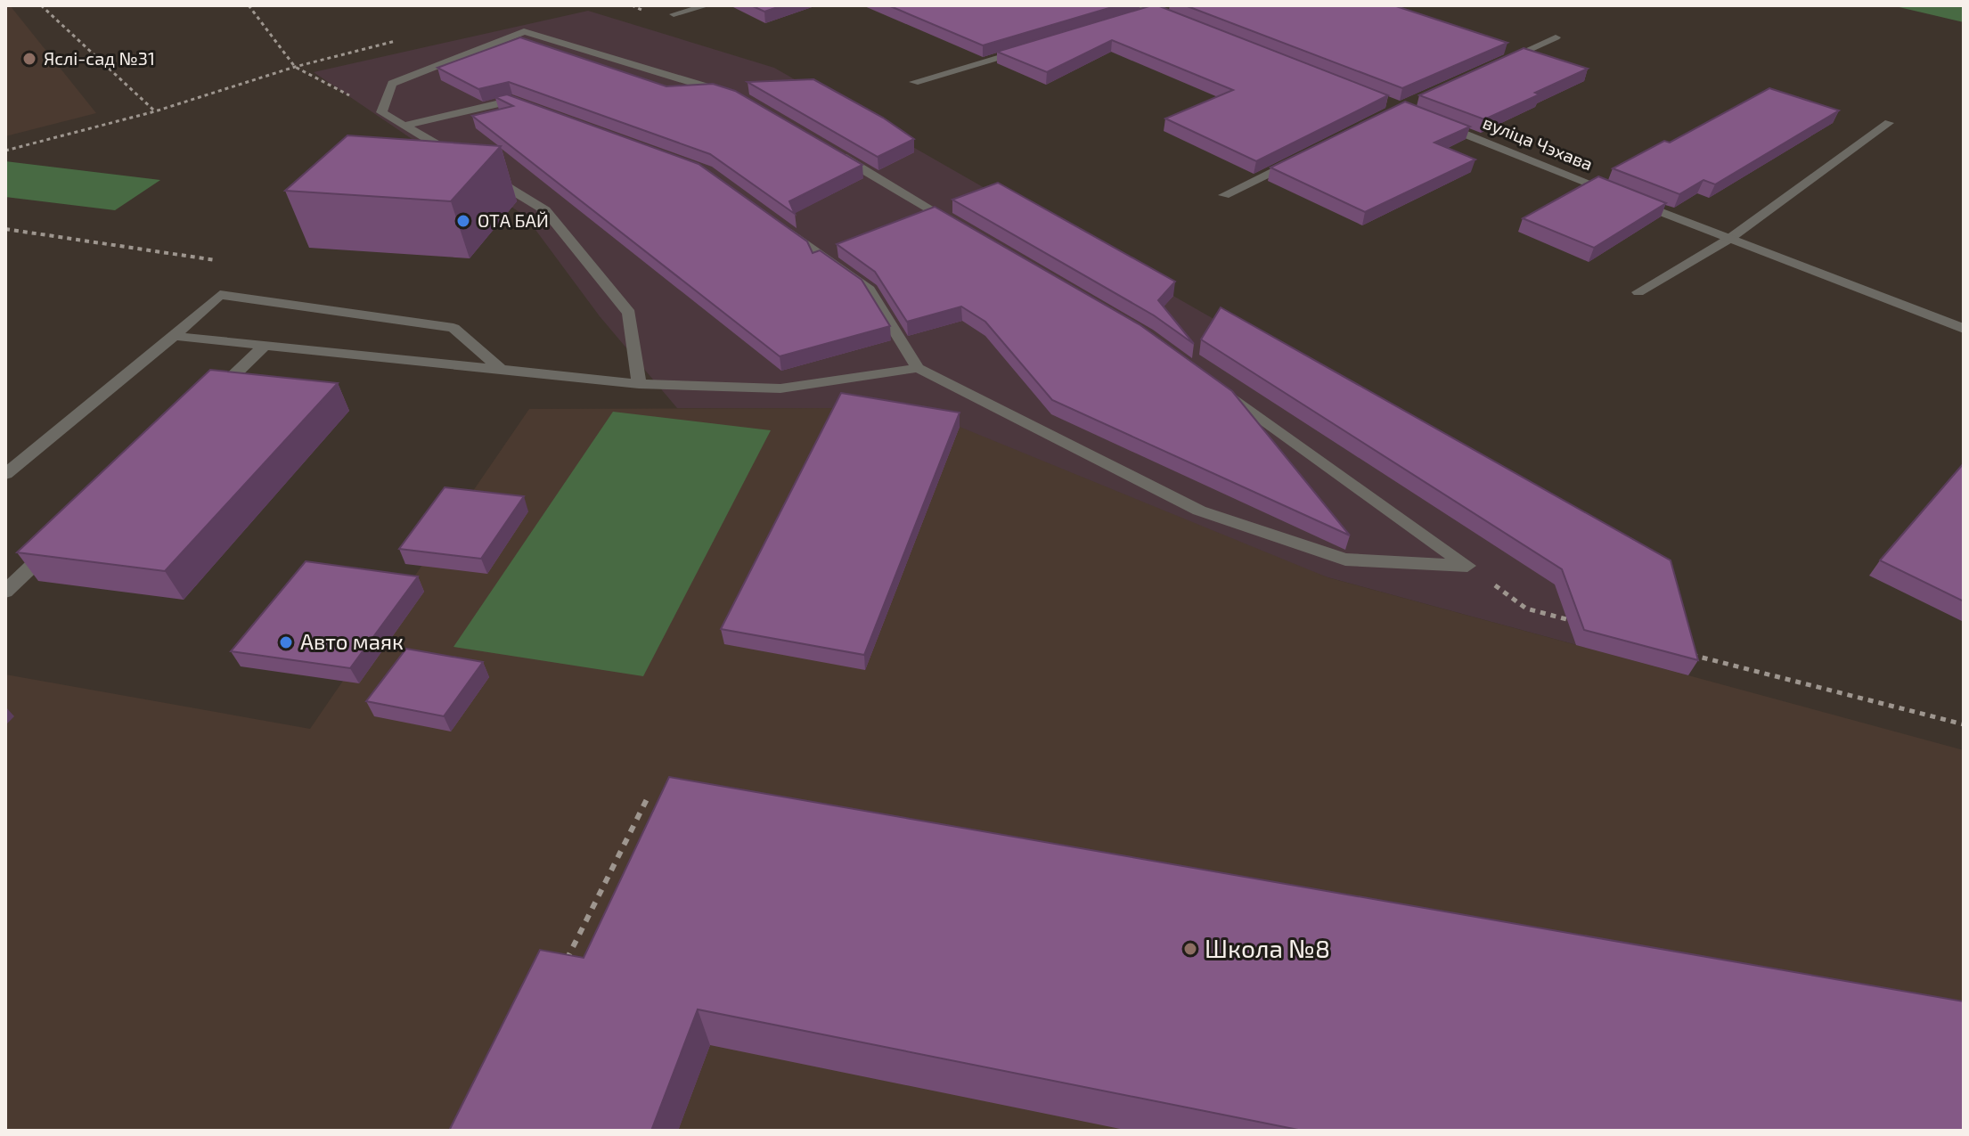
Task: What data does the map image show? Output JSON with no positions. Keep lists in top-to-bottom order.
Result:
{
  "streets": {
    "street": ["вуліца Чэхава"]
  },
  "places": [
    "Яслі-сад №31",
    "ОТА БАЙ",
    "Авто маяк",
    "Школа №8"
  ]
}
